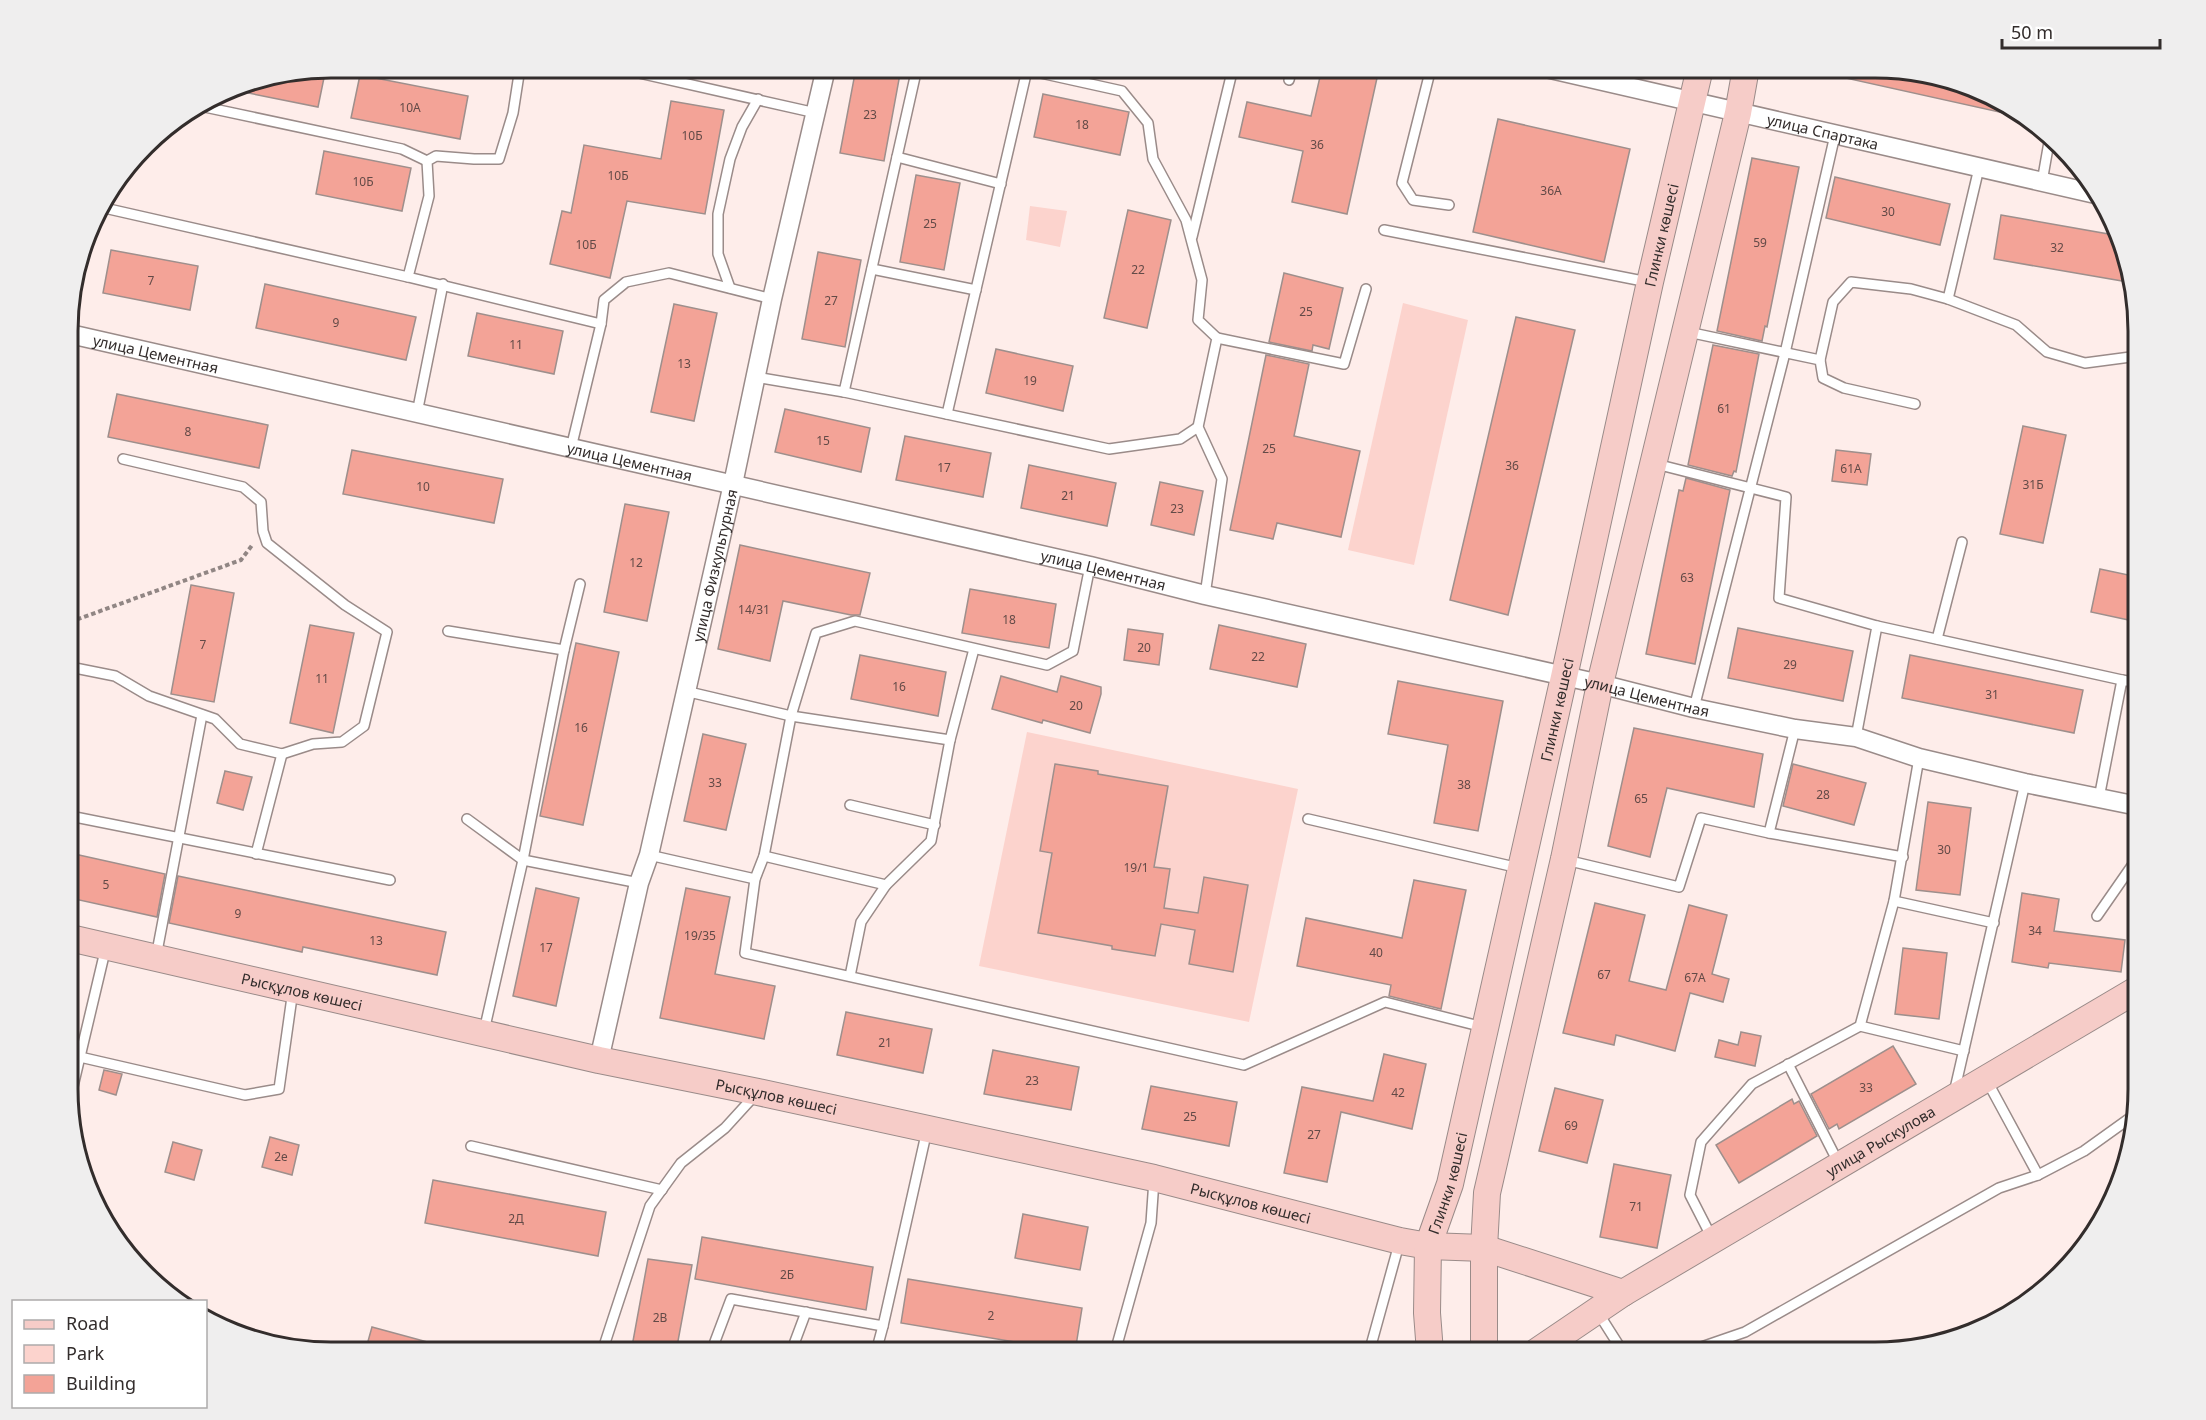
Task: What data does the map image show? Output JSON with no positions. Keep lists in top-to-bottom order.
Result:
{
  "streets": {
    "main road": ["Глинки көшесі", "Рысқұлов көшесі", "улица Рыскулова"],
    "street": ["улица Спартака", "улица Цементная", "улица Физкультурная"]
  },
  "crossings": [
    ["улица Спартака", "Глинки көшесі"],
    ["Глинки көшесі", "улица Цементная"],
    ["Глинки көшесі", "Рысқұлов көшесі"],
    ["улица Цементная", "улица Физкультурная"],
    ["улица Физкультурная", "Рысқұлов көшесі"]
  ],
  "house_numbers": [
    "10А",
    "23",
    "18",
    "10Б",
    "36",
    "10Б",
    "10Б",
    "36А",
    "30",
    "25",
    "59",
    "10Б",
    "32",
    "22",
    "7",
    "27",
    "25",
    "9",
    "11",
    "13",
    "19",
    "61",
    "8",
    "15",
    "25",
    "36",
    "17",
    "61А",
    "31Б",
    "10",
    "21",
    "23",
    "12",
    "63",
    "14/31",
    "18",
    "7",
    "20",
    "22",
    "29",
    "11",
    "16",
    "31",
    "20",
    "16",
    "33",
    "38",
    "28",
    "65",
    "30",
    "19/1",
    "5",
    "9",
    "34",
    "19/35",
    "13",
    "17",
    "40",
    "67",
    "67А",
    "21",
    "23",
    "33",
    "42",
    "25",
    "69",
    "27",
    "2е",
    "71",
    "2Д",
    "2Б",
    "2",
    "2В"
  ],
  "legend": ["Road", "Park", "Building"],
  "scale_bar": "50 m"
}
